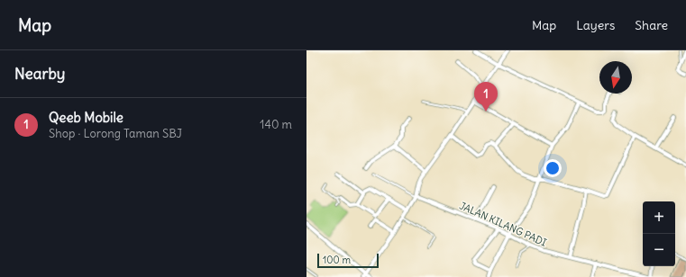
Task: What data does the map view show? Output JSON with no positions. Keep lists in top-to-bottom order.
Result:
{
  "streets": {
    "street": ["JALAN KILANG PADI"]
  },
  "scale_bar": "100 m",
  "north": "bottom",
  "page": {
    "header": "Map",
    "nav": ["Map", "Layers", "Share"],
    "heading": "Nearby",
    "pins": "1",
    "list": [
      {
        "mark": "1",
        "name": "Qeeb Mobile",
        "note": "Shop · Lorong Taman SBJ",
        "value": "140 m"
      }
    ],
    "map_buttons": ["+", "−"],
    "scale": "100 m"
  }
}
